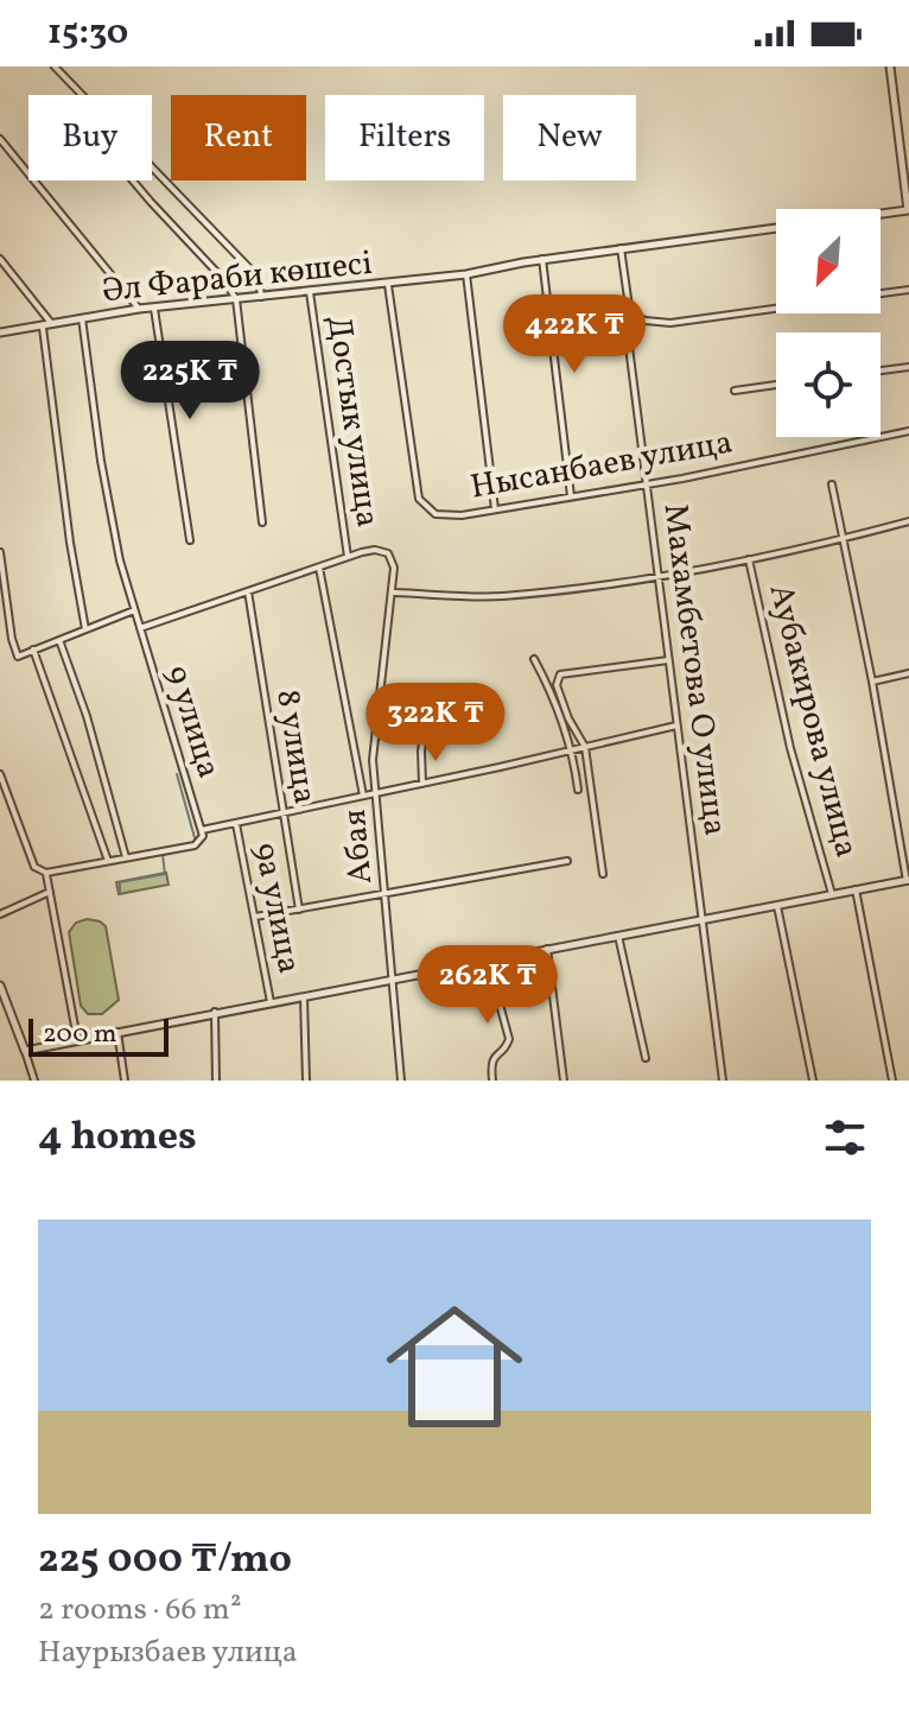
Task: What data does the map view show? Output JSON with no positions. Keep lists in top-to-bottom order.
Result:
{
  "streets": {
    "street": [
      "Әл Фараби көшесі",
      "Достык улица",
      "Нысанбаев улица",
      "Махамбетова О улица",
      "Аубакирова улица",
      "9 улица",
      "8 улица",
      "Абая",
      "9а улица"
    ]
  },
  "crossings": [
    ["Әл Фараби көшесі", "Достык улица"],
    ["Әл Фараби көшесі", "Нысанбаев улица"],
    ["Әл Фараби көшесі", "9 улица"],
    ["Достык улица", "Абая"],
    ["Нысанбаев улица", "Махамбетова О улица"]
  ],
  "scale_bar": "200 m",
  "north": "bottom left",
  "page": {
    "status": "15:30",
    "chip": [
      "Buy",
      "Rent",
      "Filters",
      "New"
    ],
    "price": [
      "422K ₸",
      "225K ₸",
      "322K ₸",
      "262K ₸"
    ],
    "scale": "200 m",
    "heading": "4 homes",
    "list": [
      {
        "name": "225 000 ₸/mo",
        "note": "2 rooms · 66 m² · Наурызбаев улица"
      }
    ]
  }
}
